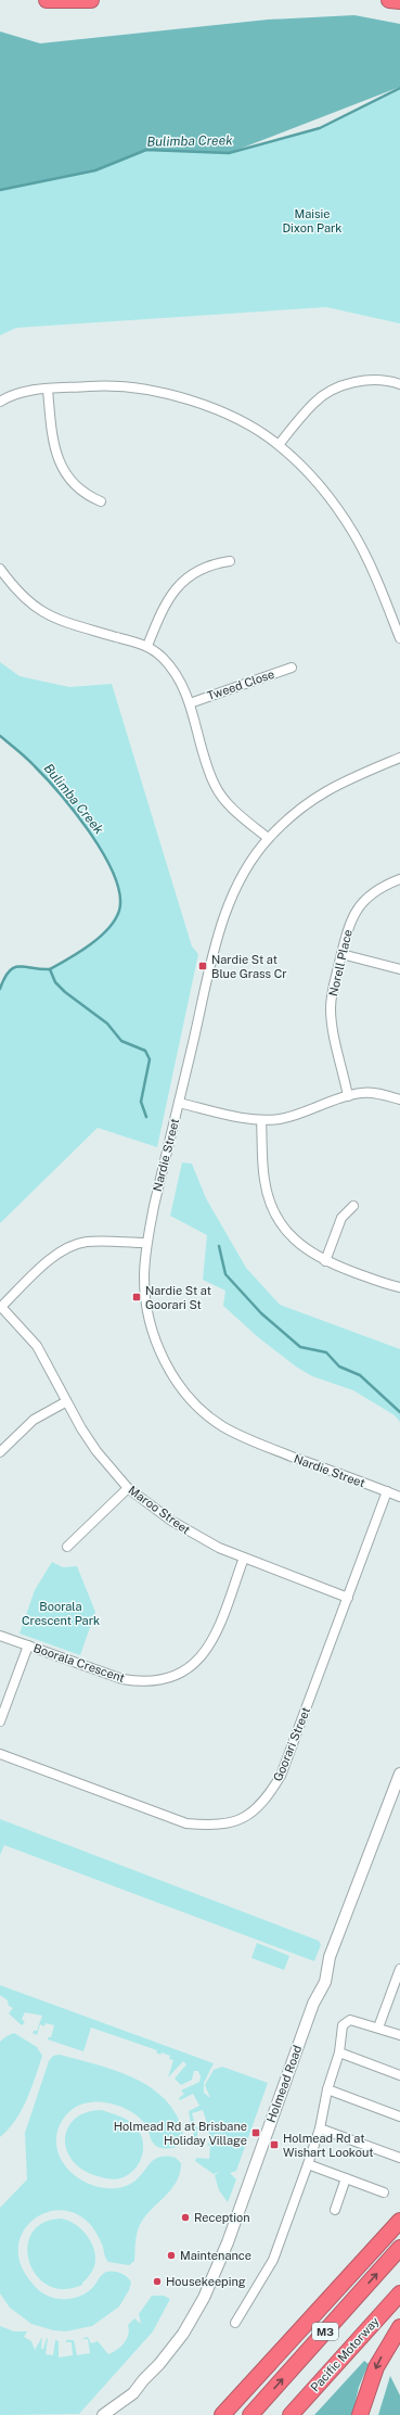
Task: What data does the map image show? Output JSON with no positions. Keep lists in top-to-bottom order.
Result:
{
  "streets": {
    "highway": ["M3", "Pacific Motorway"],
    "street": [
      "Tweed Close",
      "Norell Place",
      "Nardie Street",
      "Maroo Street",
      "Boorala Crescent",
      "Goorari Street",
      "Holmead Road"
    ]
  },
  "crossings": [
    ["Nardie Street", "Goorari Street"],
    ["Maroo Street", "Boorala Crescent"],
    ["Maroo Street", "Goorari Street"]
  ],
  "water": ["Bulimba Creek"],
  "parks": ["Maisie Dixon Park", "Boorala Crescent Park"],
  "places": {
    "transit": [
      "Nardie St at Blue Grass Cr",
      "Nardie St at Goorari St",
      "Holmead Rd at Brisbane Holiday Village",
      "Holmead Rd at Wishart Lookout"
    ],
    "other": ["Reception", "Maintenance", "Housekeeping"]
  }
}
